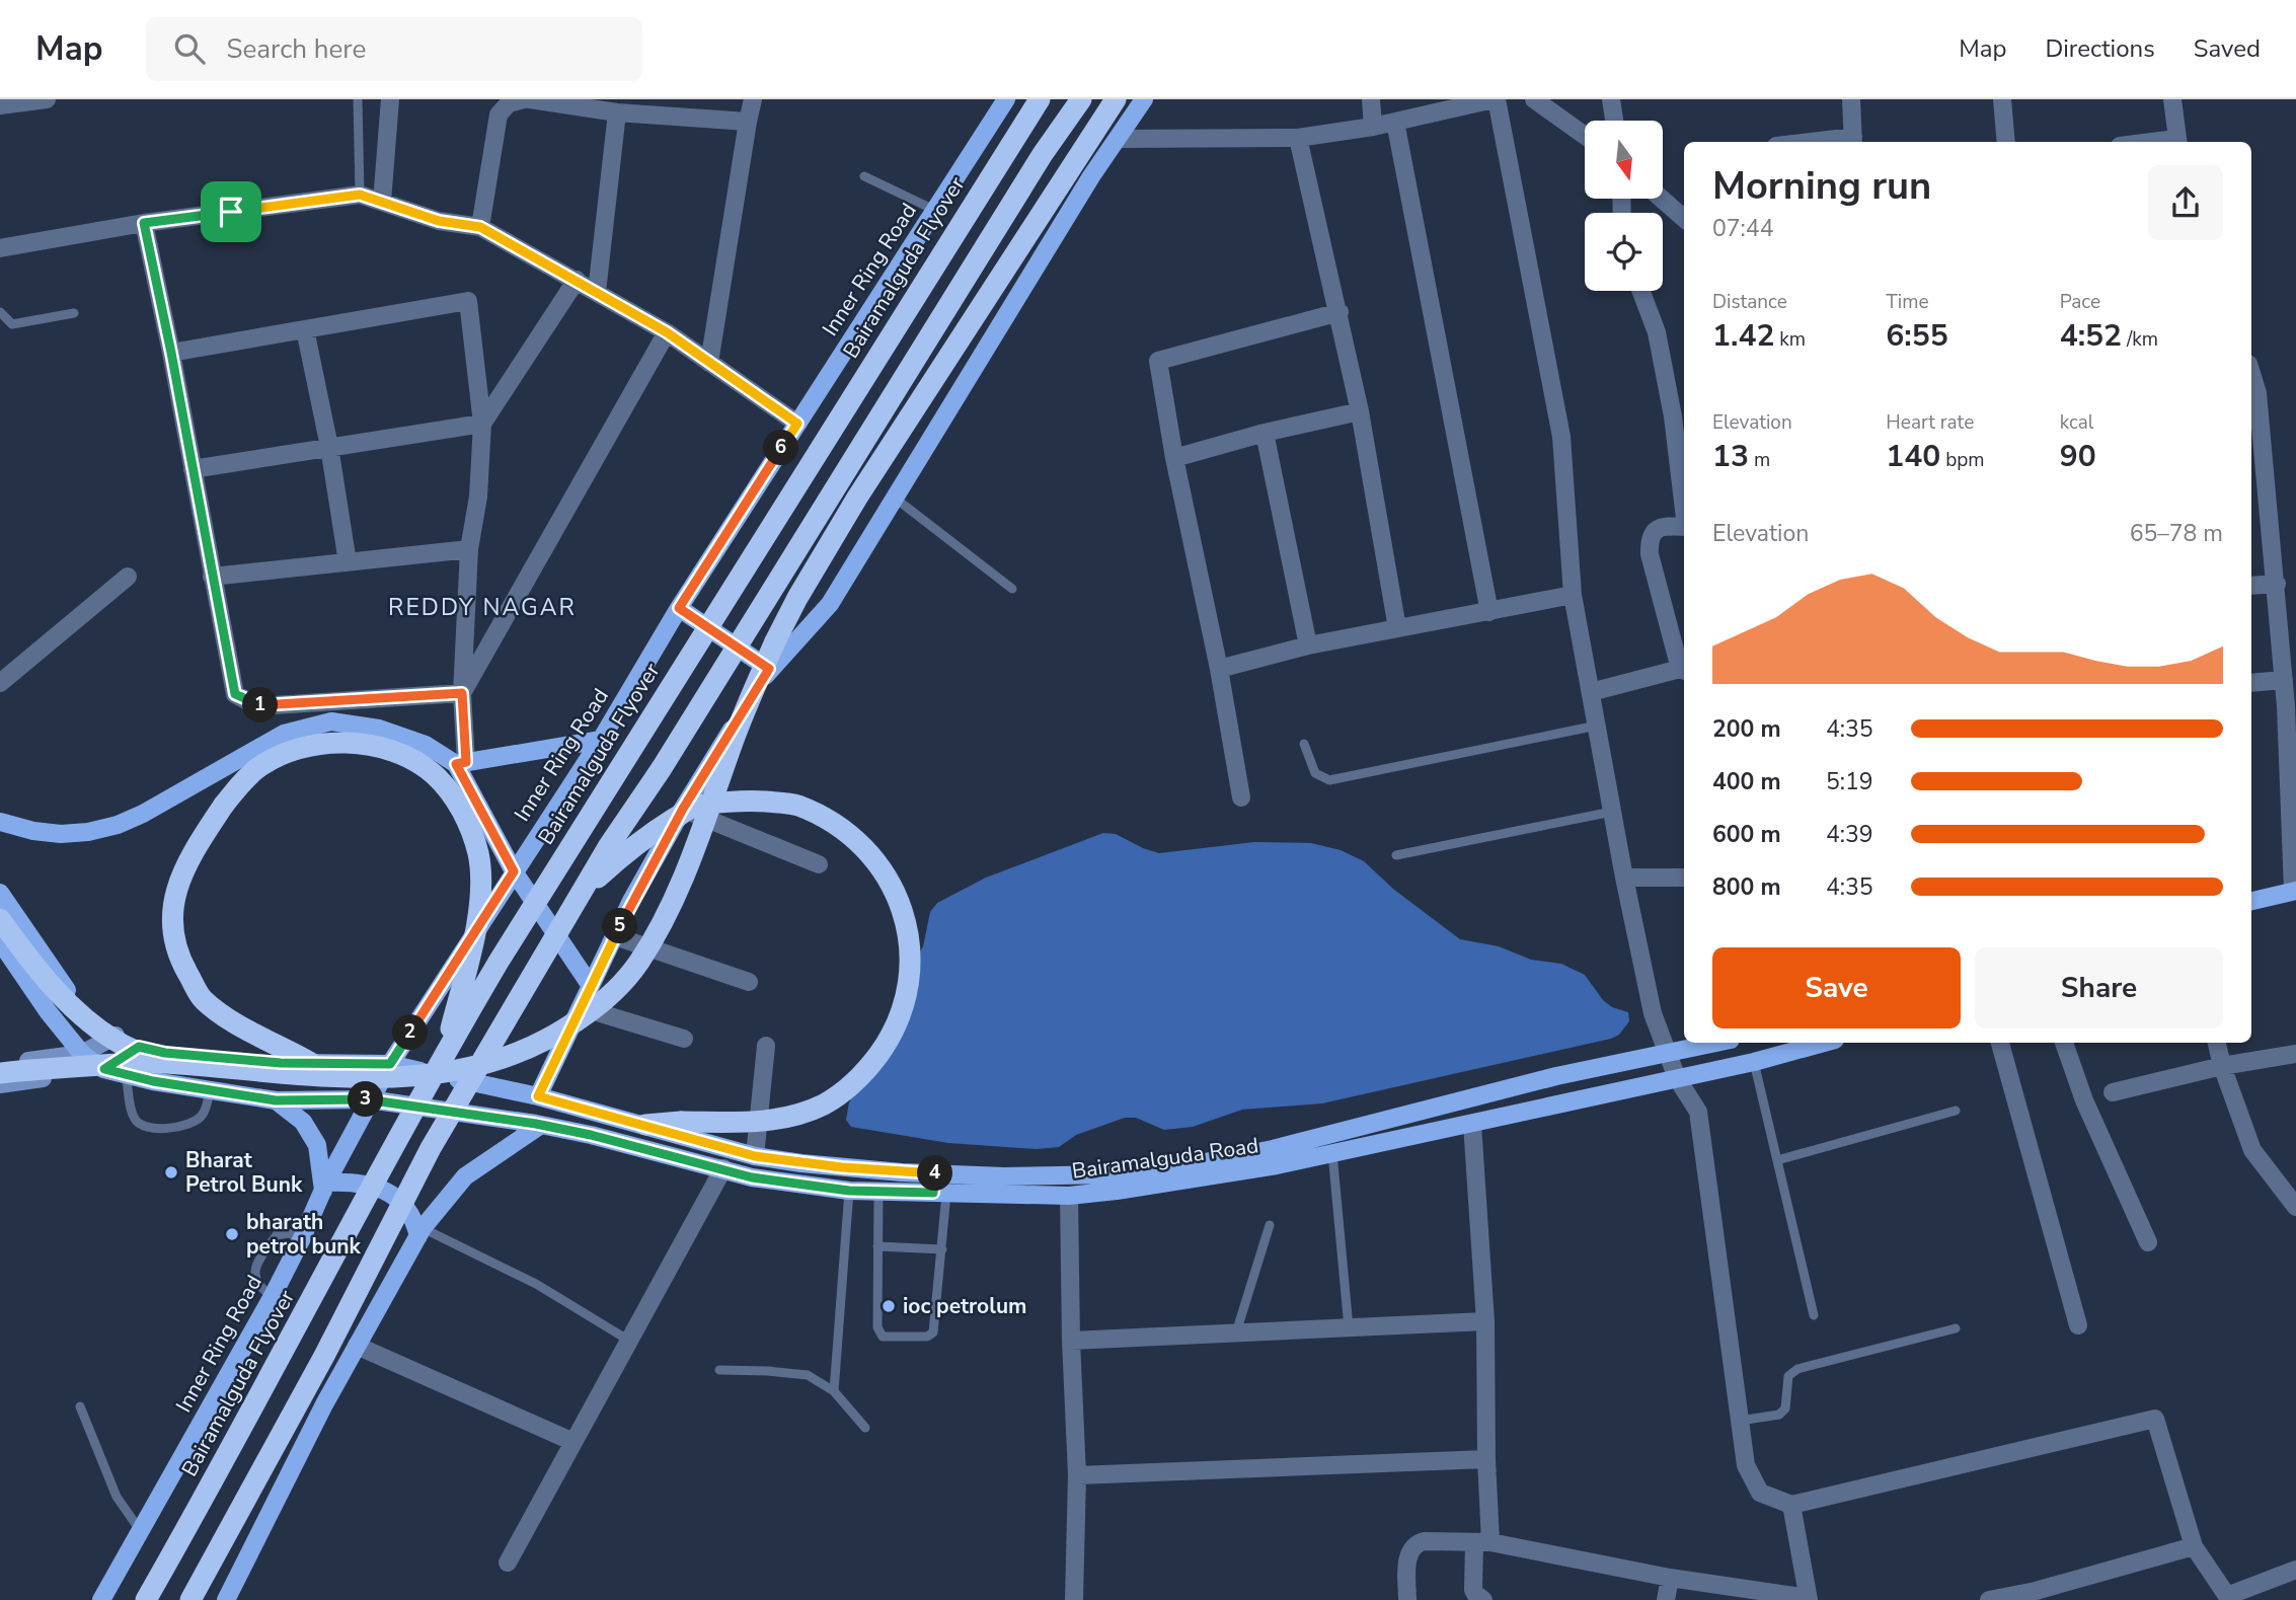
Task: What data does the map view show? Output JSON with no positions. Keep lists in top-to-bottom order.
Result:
{
  "streets": {
    "highway": ["Bairamalguda Flyover"],
    "main road": ["Inner Ring Road", "Bairamalguda Road"]
  },
  "crossings": [
    ["Inner Ring Road", "Bairamalguda Road"]
  ],
  "districts": ["REDDY NAGAR"],
  "places": ["Bharat Petrol Bunk", "bharath petrol bunk", "ioc petrolum"],
  "north": "bottom",
  "page": {
    "header": "Map",
    "search": "Search here",
    "nav": ["Map", "Directions", "Saved"],
    "heading": ["Morning run", "07:44"],
    "stats": [
      ["Distance", "1.42 km"],
      ["Time", "6:55"],
      ["Pace", "4:52 /km"],
      ["Elevation", "13 m"],
      ["Heart rate", "140 bpm"],
      ["kcal", "90"]
    ],
    "pins": [
      "6",
      "1",
      "5",
      "2",
      "3",
      "4"
    ],
    "chart": ["Elevation", "65–78 m"],
    "list": [
      {
        "name": "200 m",
        "note": "4:35"
      },
      {
        "name": "400 m",
        "note": "5:19"
      },
      {
        "name": "600 m",
        "note": "4:39"
      },
      {
        "name": "800 m",
        "note": "4:35"
      }
    ],
    "buttons": ["Save", "Share"]
  }
}
